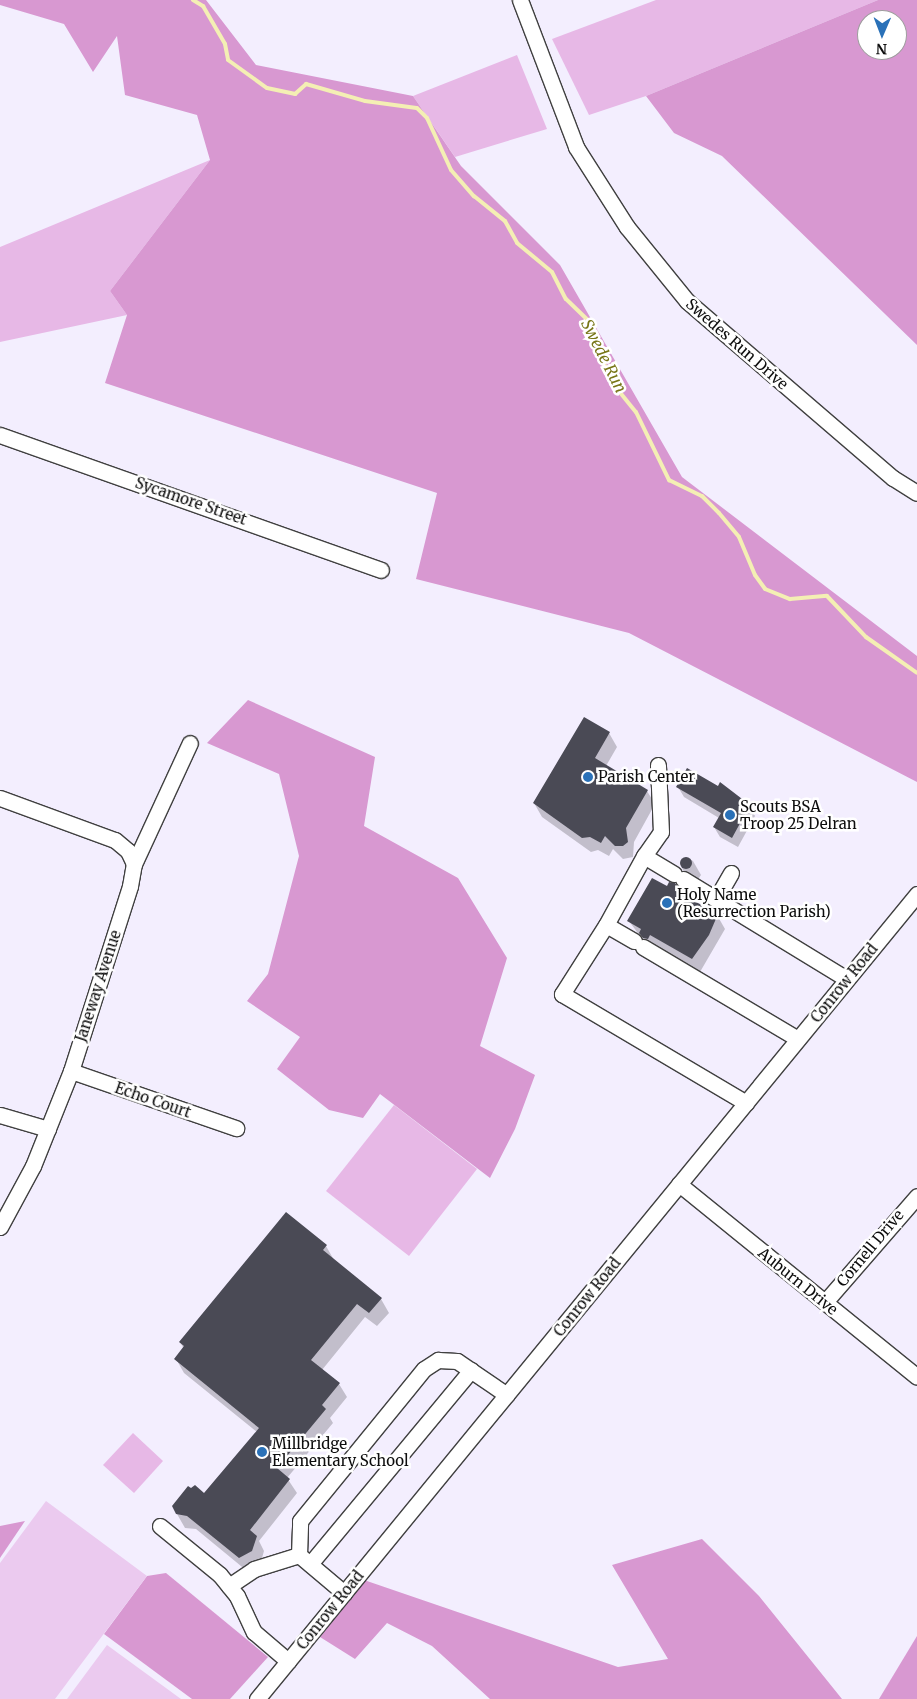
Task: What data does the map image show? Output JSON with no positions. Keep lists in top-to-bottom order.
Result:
{
  "streets": {
    "street": [
      "Swedes Run Drive",
      "Sycamore Street",
      "Conrow Road",
      "Janeway Avenue",
      "Echo Court",
      "Cornell Drive",
      "Auburn Drive"
    ]
  },
  "crossings": [
    ["Conrow Road", "Auburn Drive"],
    ["Janeway Avenue", "Echo Court"],
    ["Cornell Drive", "Auburn Drive"]
  ],
  "water": ["Swede Run"],
  "places": [
    "Parish Center",
    "Scouts BSA Troop 25 Delran",
    "Holy Name (Resurrection Parish)",
    "Millbridge Elementary School"
  ],
  "north": "bottom"
}
